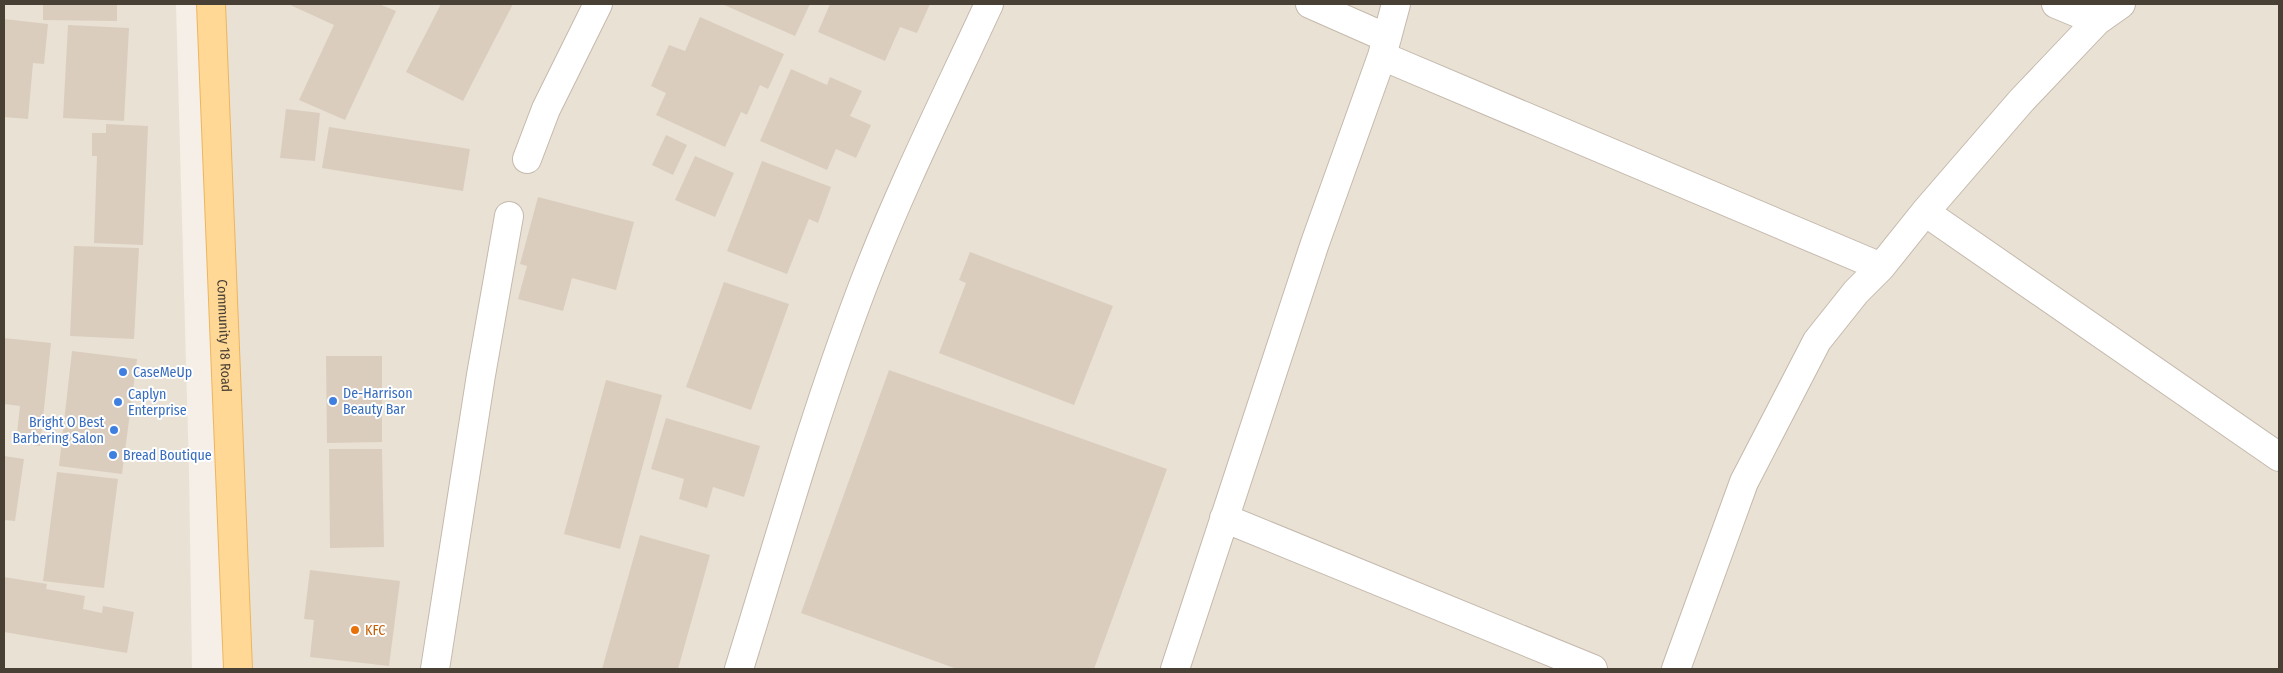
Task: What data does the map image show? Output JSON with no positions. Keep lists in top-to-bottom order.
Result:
{
  "streets": {
    "main road": ["Community 18 Road"]
  },
  "places": [
    "CaseMeUp",
    "De-Harrison Beauty Bar",
    "Caplyn Enterprise",
    "Bright O Best Barbering Salon",
    "Bread Boutique",
    "KFC"
  ]
}
